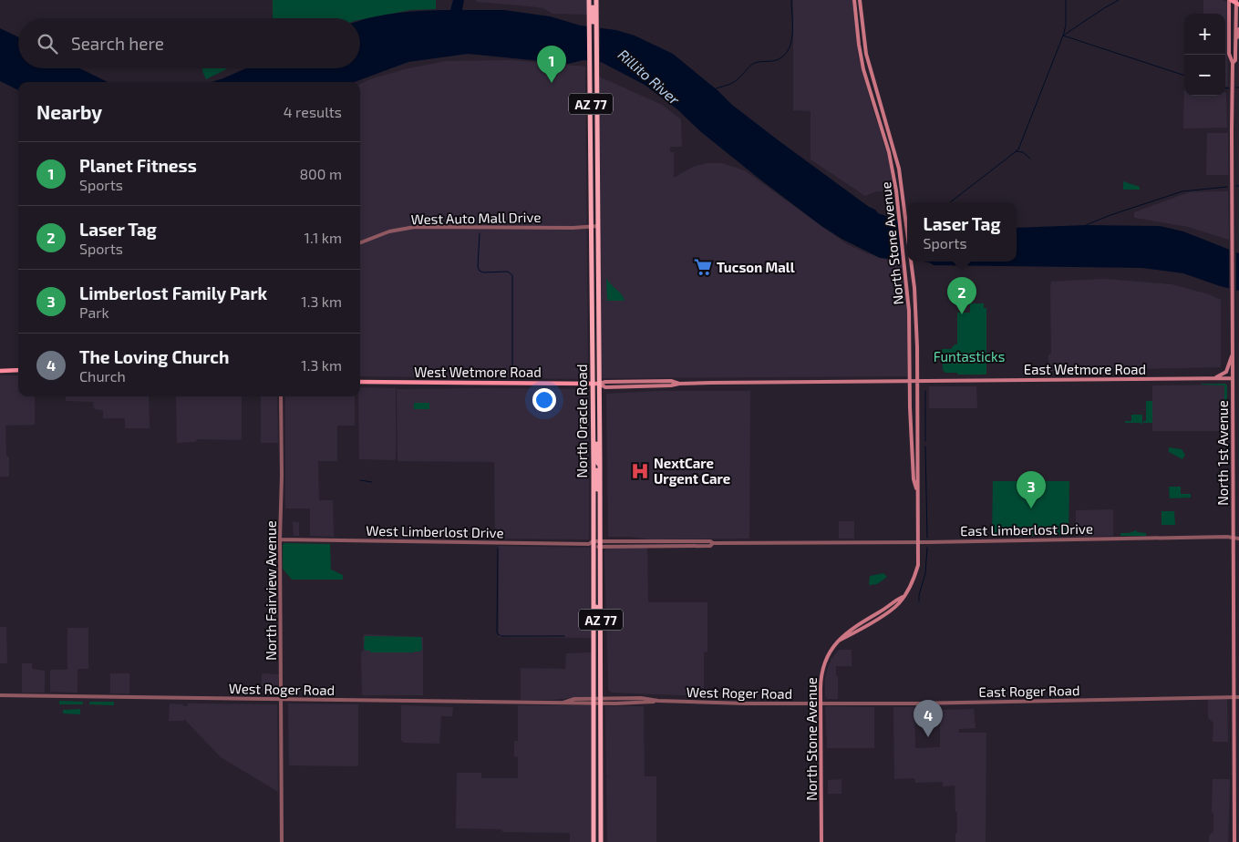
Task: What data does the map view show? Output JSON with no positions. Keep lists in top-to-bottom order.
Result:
{
  "streets": {
    "highway": ["AZ 77", "North Oracle Road"],
    "main road": [
      "North Stone Avenue",
      "East Wetmore Road",
      "West Wetmore Road",
      "North 1st Avenue"
    ],
    "street": [
      "West Auto Mall Drive",
      "East Limberlost Drive",
      "West Limberlost Drive",
      "North Fairview Avenue",
      "West Roger Road",
      "East Roger Road"
    ]
  },
  "crossings": [
    ["West Auto Mall Drive", "North Oracle Road"],
    ["North Stone Avenue", "East Wetmore Road"],
    ["North Stone Avenue", "West Wetmore Road"],
    ["North Stone Avenue", "East Limberlost Drive"],
    ["North Stone Avenue", "West Roger Road"],
    ["North Stone Avenue", "East Roger Road"],
    ["East Wetmore Road", "West Wetmore Road"],
    ["East Wetmore Road", "North 1st Avenue"],
    ["West Wetmore Road", "North Oracle Road"],
    ["North Oracle Road", "West Limberlost Drive"],
    ["North Oracle Road", "West Roger Road"],
    ["North 1st Avenue", "East Limberlost Drive"],
    ["North 1st Avenue", "East Roger Road"],
    ["East Limberlost Drive", "West Limberlost Drive"],
    ["West Limberlost Drive", "North Fairview Avenue"],
    ["North Fairview Avenue", "West Roger Road"],
    ["West Roger Road", "East Roger Road"]
  ],
  "water": ["Rillito River"],
  "parks": ["Funtasticks"],
  "places": {
    "supermarket": ["Tucson Mall"],
    "hospital": ["NextCare Urgent Care"]
  },
  "page": {
    "map_buttons": ["+", "−"],
    "search": "Search here",
    "pins": [
      "1",
      "2",
      "3",
      "4"
    ],
    "heading": ["Nearby", "4 results"],
    "list": [
      {
        "mark": "1",
        "name": "Planet Fitness",
        "note": "Sports",
        "value": "800 m"
      },
      {
        "mark": "2",
        "name": "Laser Tag",
        "note": "Sports",
        "value": "1.1 km"
      },
      {
        "mark": "3",
        "name": "Limberlost Family Park",
        "note": "Park",
        "value": "1.3 km"
      },
      {
        "mark": "4",
        "name": "The Loving Church",
        "note": "Church",
        "value": "1.3 km"
      }
    ],
    "popup": ["Laser Tag", "Sports"]
  }
}
